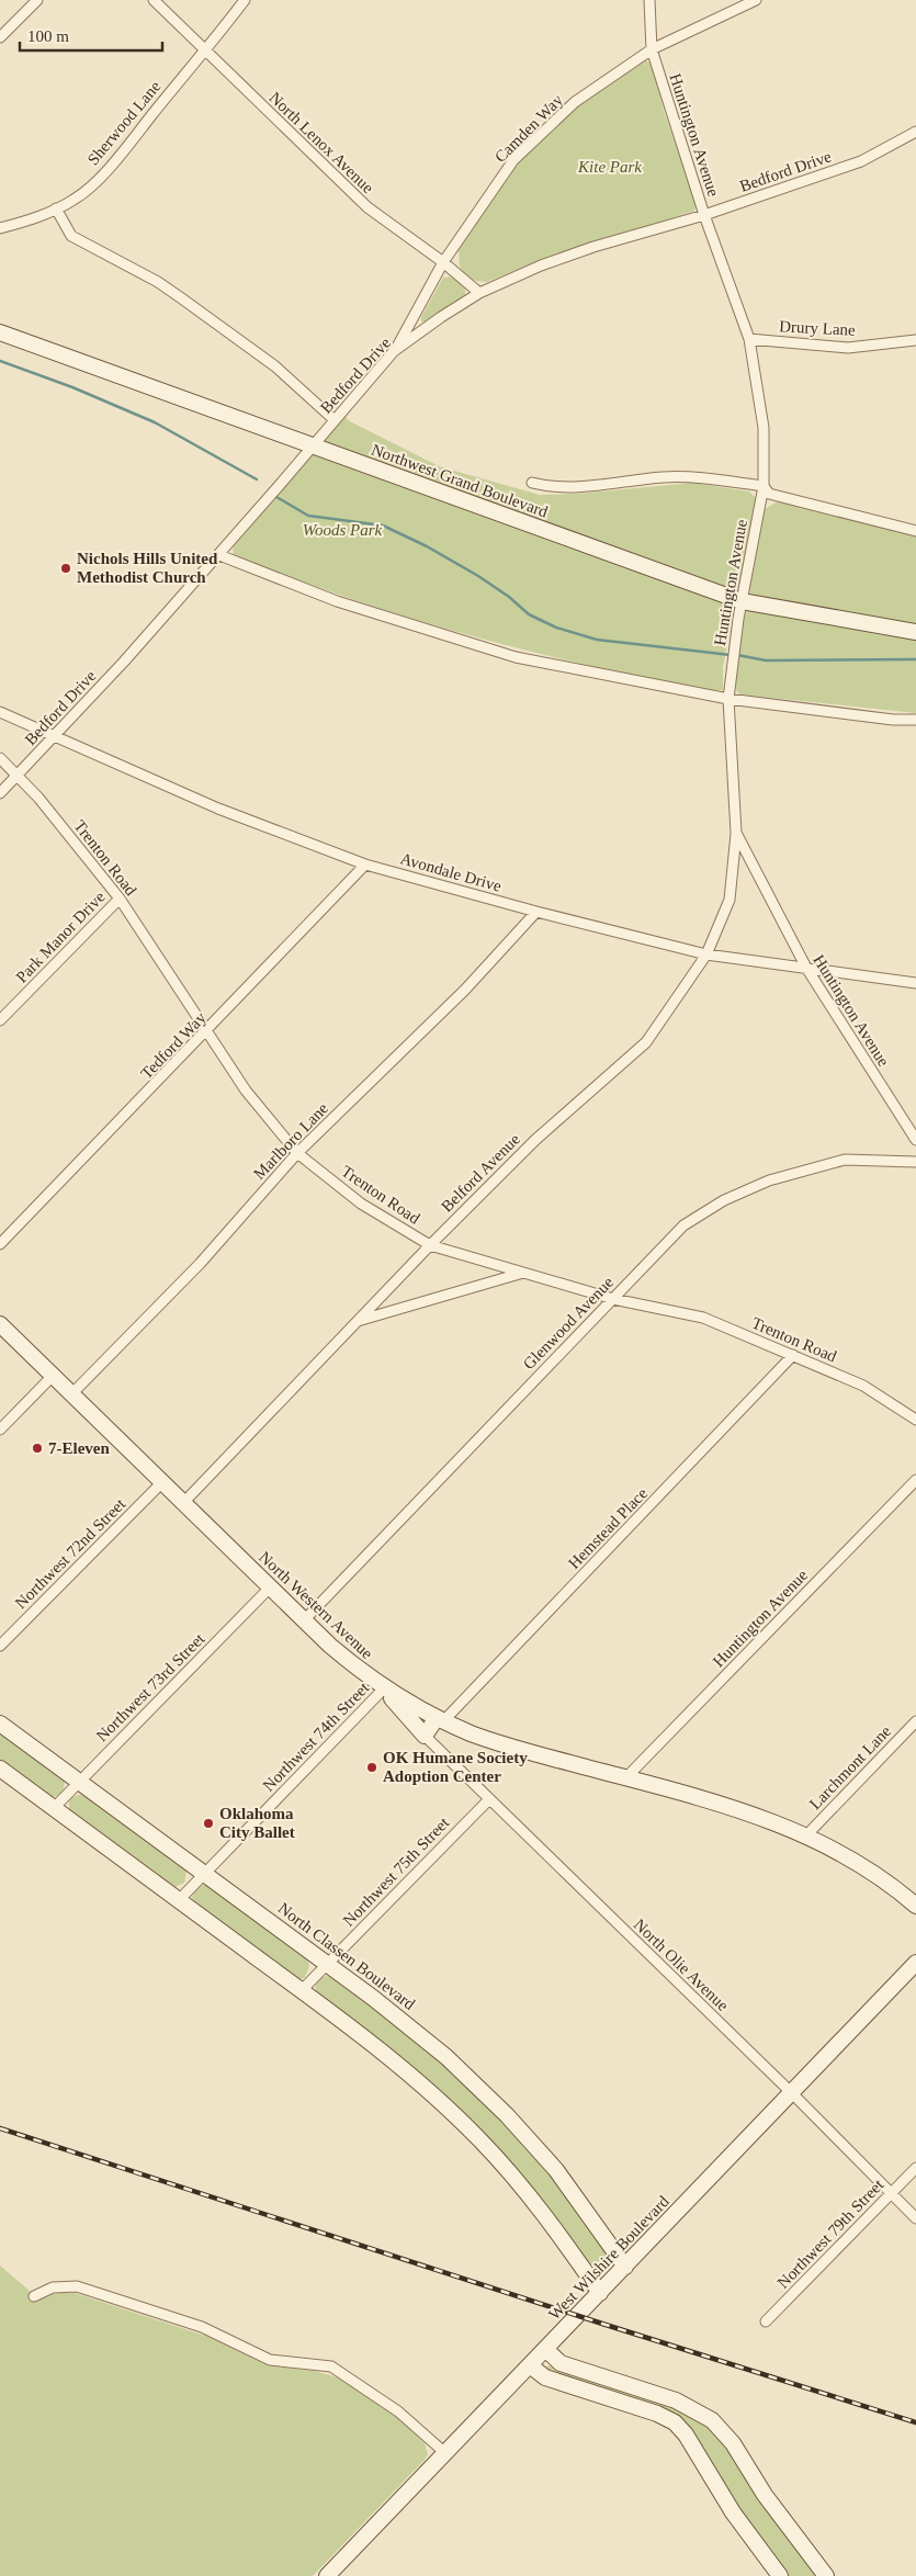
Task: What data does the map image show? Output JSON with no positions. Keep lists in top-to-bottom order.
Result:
{
  "streets": {
    "street": [
      "Sherwood Lane",
      "Camden Way",
      "Huntington Avenue",
      "North Lenox Avenue",
      "Bedford Drive",
      "Drury Lane",
      "Northwest Grand Boulevard",
      "Trenton Road",
      "Avondale Drive",
      "Park Manor Drive",
      "Tedford Way",
      "Marlboro Lane",
      "Belford Avenue",
      "Glenwood Avenue",
      "Hemstead Place",
      "Northwest 72nd Street",
      "North Western Avenue",
      "Northwest 73rd Street",
      "Northwest 74th Street",
      "Larchmont Lane",
      "Northwest 75th Street",
      "North Classen Boulevard",
      "North Olie Avenue",
      "Northwest 79th Street",
      "West Wilshire Boulevard"
    ]
  },
  "crossings": [
    ["Sherwood Lane", "North Lenox Avenue"],
    ["Camden Way", "Huntington Avenue"],
    ["Camden Way", "North Lenox Avenue"],
    ["Camden Way", "Bedford Drive"],
    ["Huntington Avenue", "Bedford Drive"],
    ["Huntington Avenue", "Drury Lane"],
    ["Huntington Avenue", "Northwest Grand Boulevard"],
    ["Huntington Avenue", "Avondale Drive"],
    ["Huntington Avenue", "Belford Avenue"],
    ["Huntington Avenue", "North Western Avenue"],
    ["North Lenox Avenue", "Bedford Drive"],
    ["Bedford Drive", "Northwest Grand Boulevard"],
    ["Bedford Drive", "Trenton Road"],
    ["Bedford Drive", "Avondale Drive"],
    ["Trenton Road", "Park Manor Drive"],
    ["Trenton Road", "Tedford Way"],
    ["Trenton Road", "Marlboro Lane"],
    ["Trenton Road", "Belford Avenue"],
    ["Trenton Road", "Glenwood Avenue"],
    ["Trenton Road", "Hemstead Place"],
    ["Avondale Drive", "Tedford Way"],
    ["Avondale Drive", "Marlboro Lane"],
    ["Avondale Drive", "Belford Avenue"],
    ["Marlboro Lane", "North Western Avenue"],
    ["Belford Avenue", "North Western Avenue"],
    ["Glenwood Avenue", "North Western Avenue"],
    ["Hemstead Place", "North Western Avenue"],
    ["Northwest 72nd Street", "North Western Avenue"],
    ["North Western Avenue", "Northwest 73rd Street"],
    ["North Western Avenue", "Northwest 74th Street"],
    ["North Western Avenue", "Larchmont Lane"],
    ["Northwest 73rd Street", "North Classen Boulevard"],
    ["Northwest 74th Street", "North Classen Boulevard"],
    ["Northwest 75th Street", "North Classen Boulevard"],
    ["Northwest 75th Street", "North Olie Avenue"],
    ["North Classen Boulevard", "West Wilshire Boulevard"],
    ["North Olie Avenue", "Northwest 79th Street"],
    ["North Olie Avenue", "West Wilshire Boulevard"]
  ],
  "parks": ["Kite Park", "Woods Park"],
  "places": [
    "Nichols Hills United Methodist Church",
    "7-Eleven",
    "OK Humane Society Adoption Center",
    "Oklahoma City Ballet"
  ],
  "scale_bar": "100 m"
}
